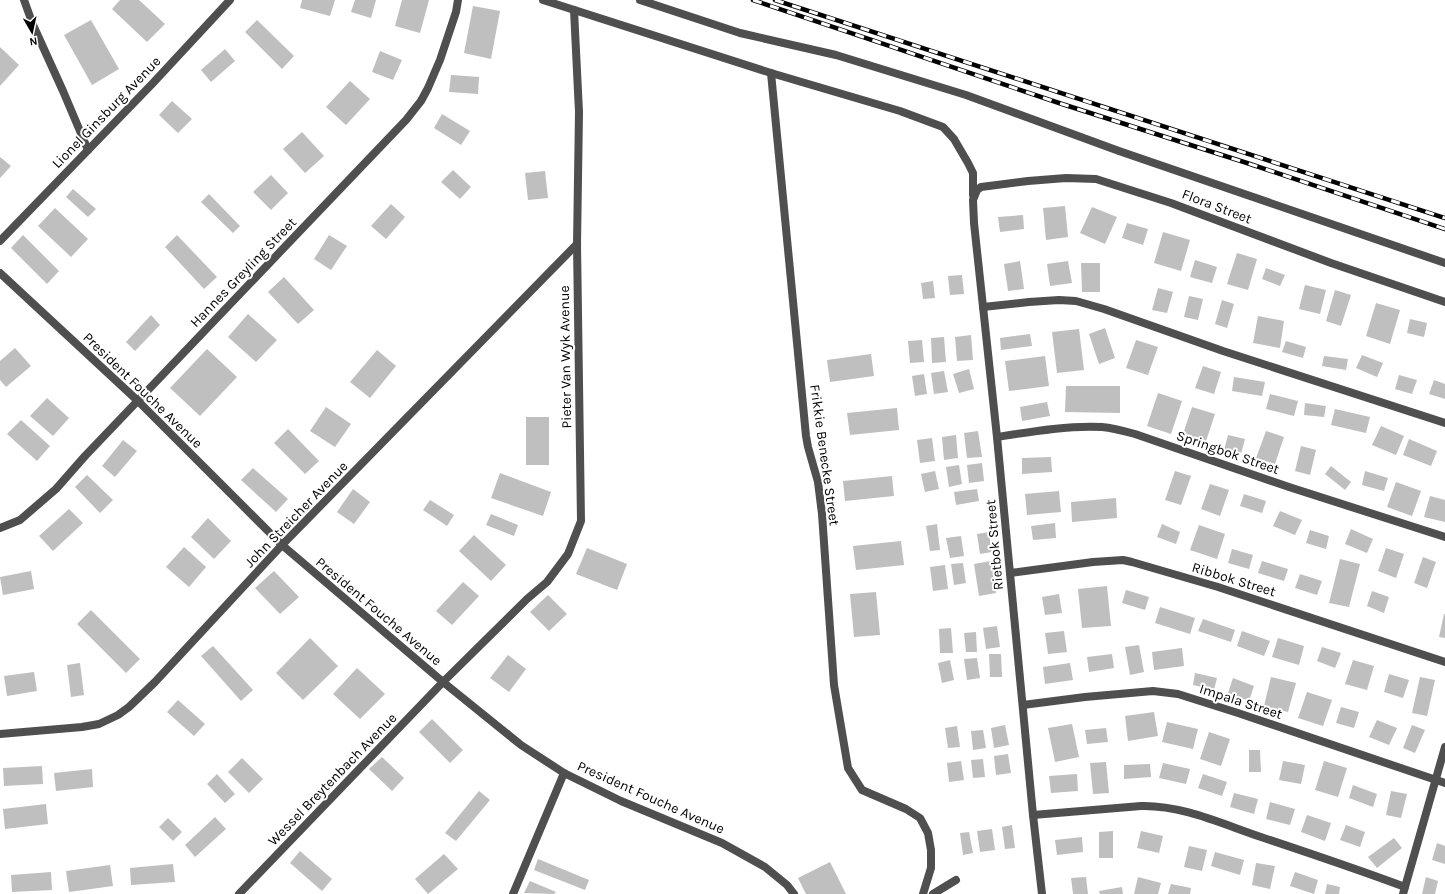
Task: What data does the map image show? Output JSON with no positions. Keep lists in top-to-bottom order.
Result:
{
  "streets": {
    "street": [
      "Lionel Ginsburg Avenue",
      "Flora Street",
      "Hannes Greyling Street",
      "Pieter Van Wyk Avenue",
      "President Fouche Avenue",
      "Springbok Street",
      "Frikkie Benecke Street",
      "John Streicher Avenue",
      "Rietbok Street",
      "Ribbok Street",
      "Impala Street",
      "Wessel Breytenbach Avenue"
    ]
  },
  "crossings": [
    ["Flora Street", "Rietbok Street"],
    ["Hannes Greyling Street", "President Fouche Avenue"],
    ["Pieter Van Wyk Avenue", "President Fouche Avenue"],
    ["Pieter Van Wyk Avenue", "John Streicher Avenue"],
    ["Pieter Van Wyk Avenue", "Rietbok Street"],
    ["Pieter Van Wyk Avenue", "Wessel Breytenbach Avenue"],
    ["President Fouche Avenue", "John Streicher Avenue"],
    ["President Fouche Avenue", "Wessel Breytenbach Avenue"],
    ["Springbok Street", "Rietbok Street"],
    ["Frikkie Benecke Street", "Rietbok Street"],
    ["Rietbok Street", "Ribbok Street"],
    ["Rietbok Street", "Impala Street"]
  ],
  "north": "bottom"
}
